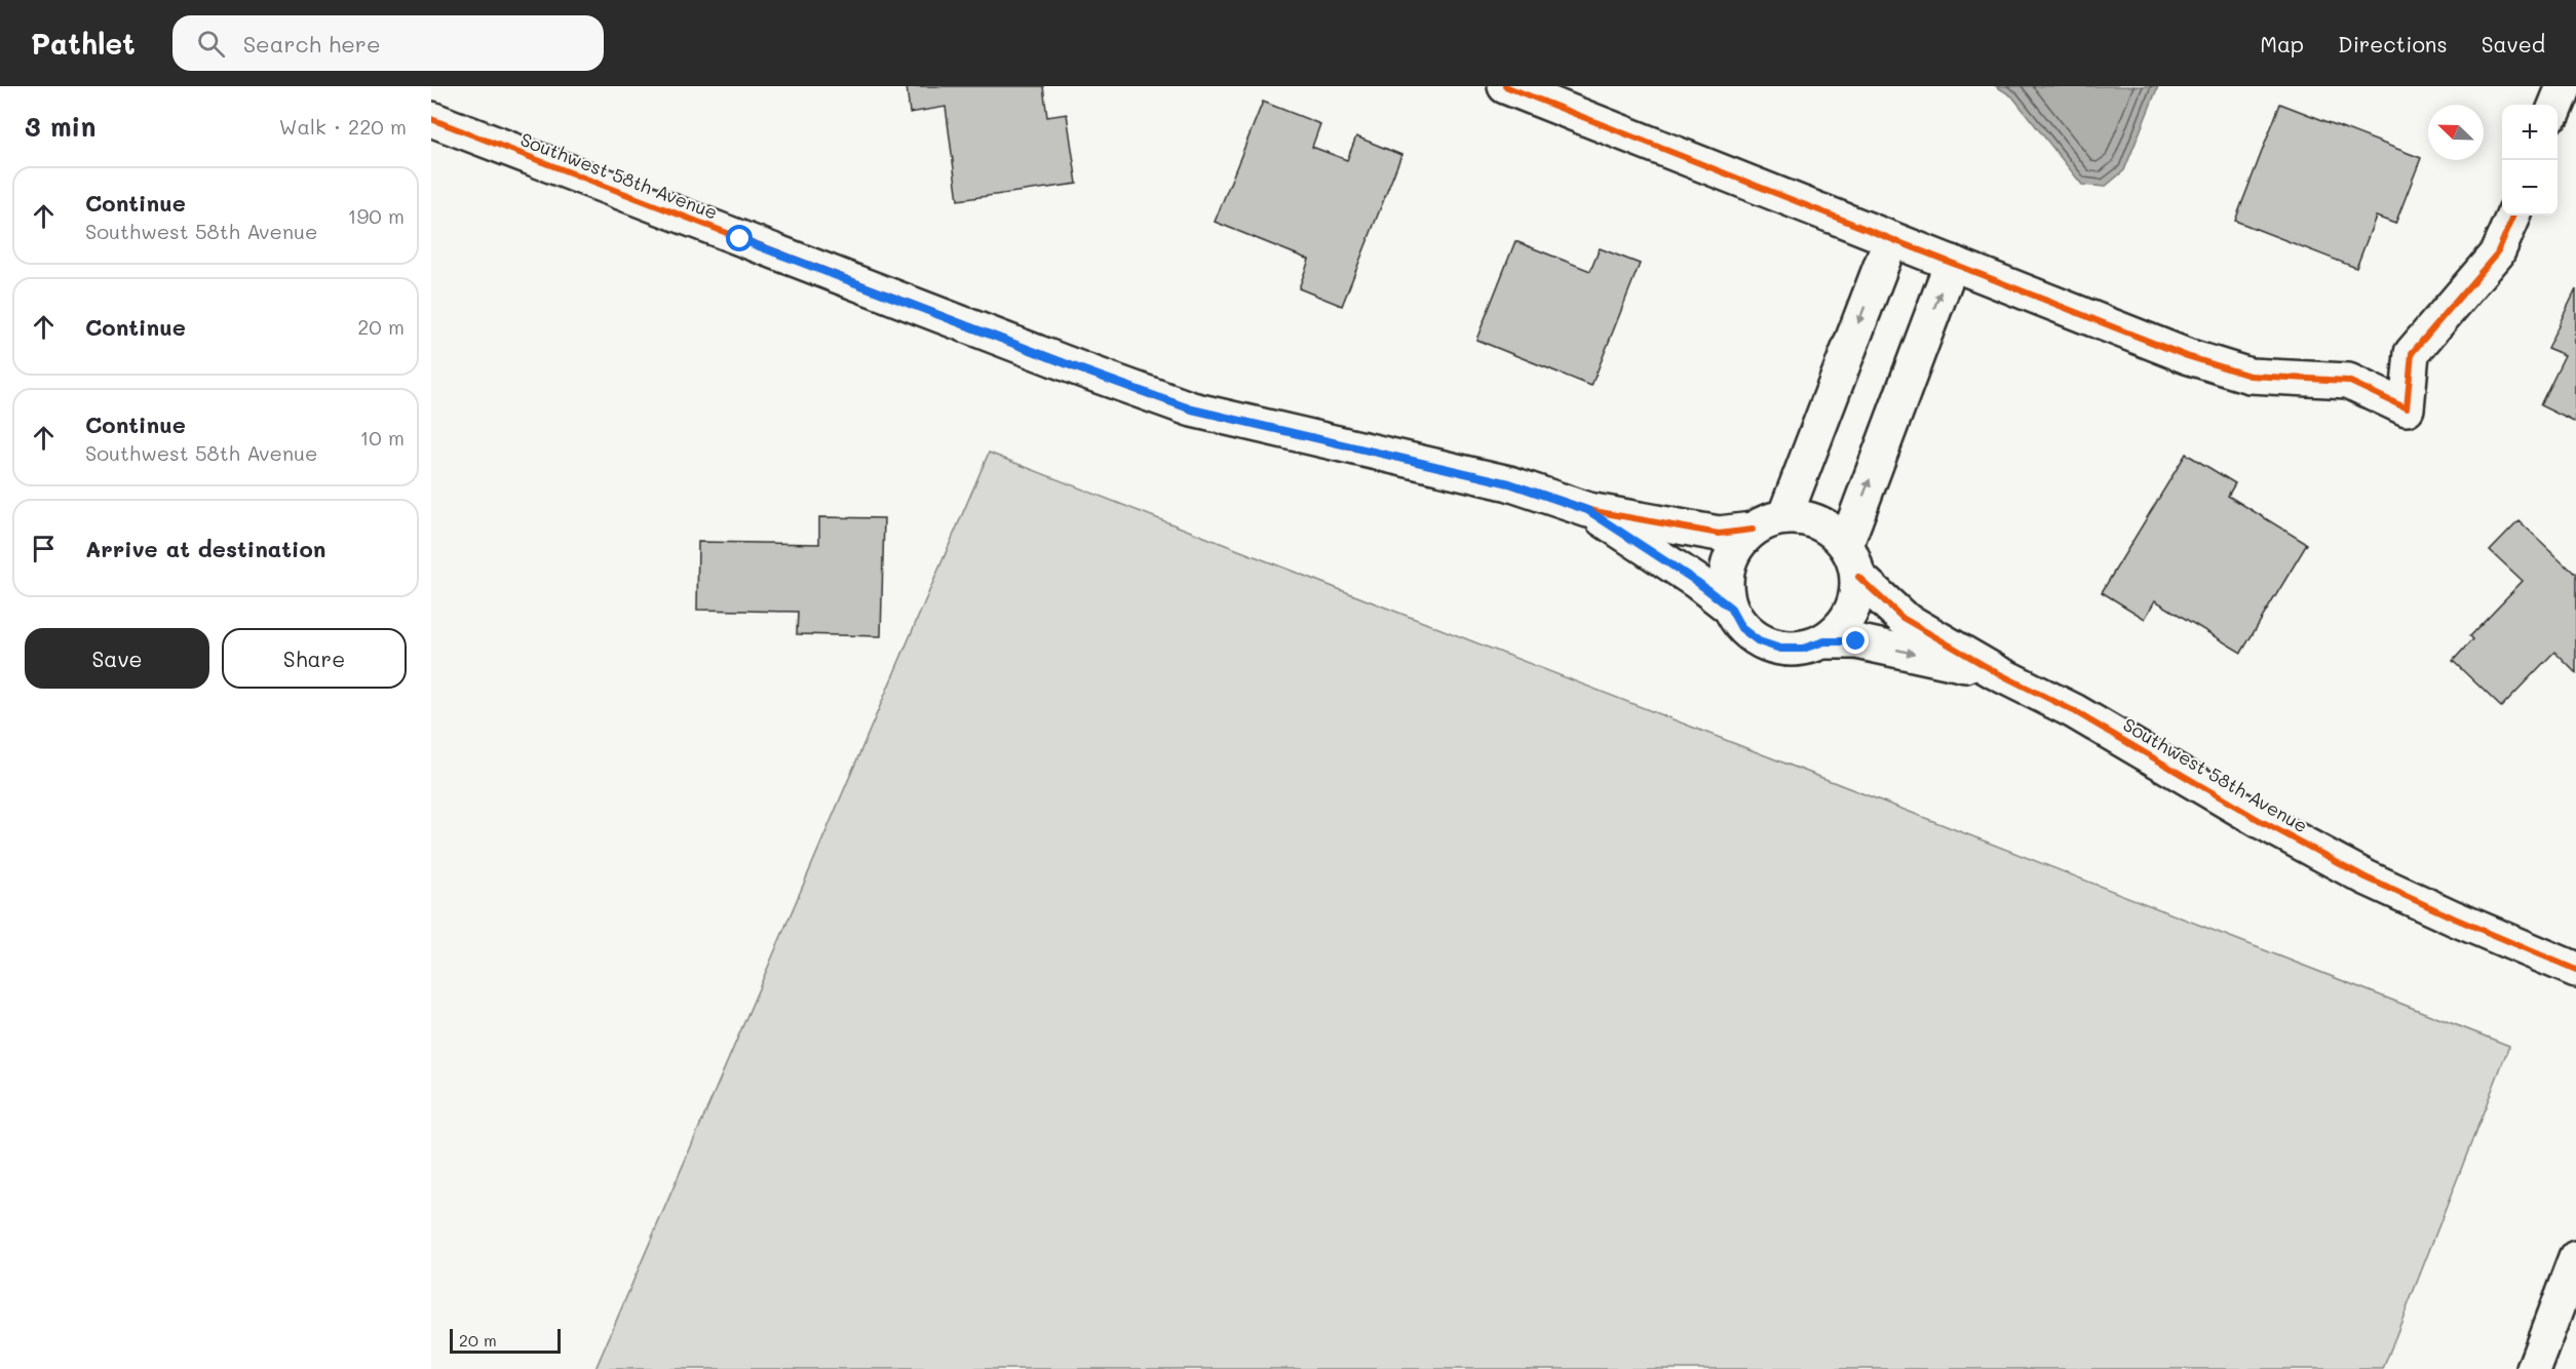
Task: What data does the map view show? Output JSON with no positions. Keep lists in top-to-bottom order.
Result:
{
  "streets": {
    "street": ["Southwest 58th Avenue"]
  },
  "scale_bar": "20 m",
  "north": "top left",
  "page": {
    "header": "Pathlet",
    "search": "Search here",
    "nav": ["Map", "Directions", "Saved"],
    "heading": ["3 min", "Walk · 220 m"],
    "map_buttons": ["+", "−"],
    "list": [
      ["Continue", "Southwest 58th Avenue", "190 m"],
      ["Continue", "20 m"],
      ["Continue", "Southwest 58th Avenue", "10 m"],
      "Arrive at destination"
    ],
    "buttons": ["Save", "Share"],
    "scale": "20 m"
  }
}
